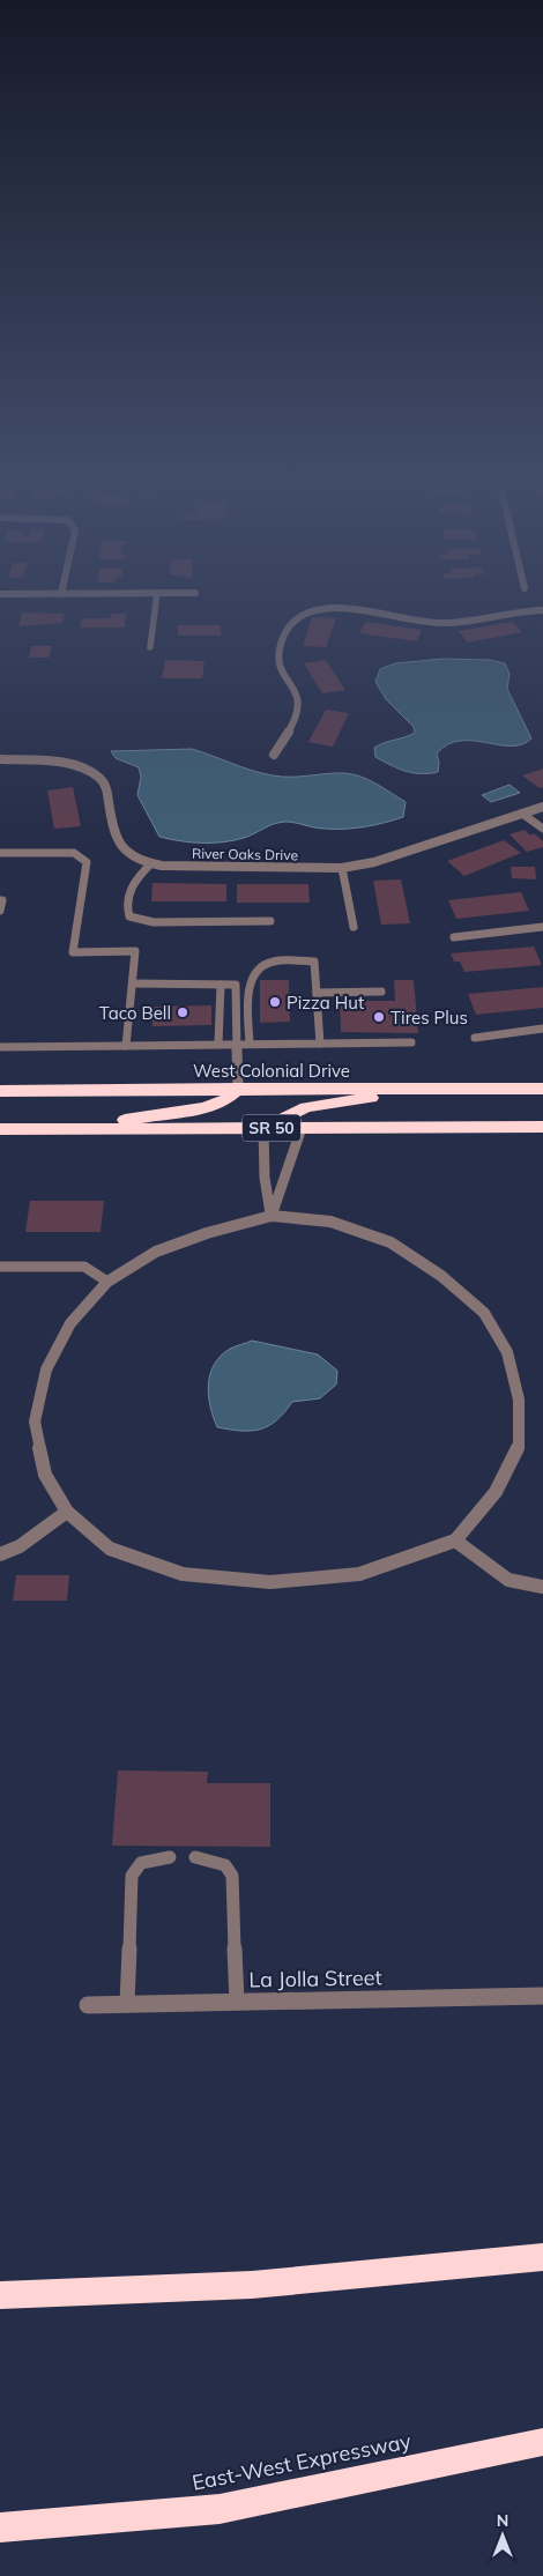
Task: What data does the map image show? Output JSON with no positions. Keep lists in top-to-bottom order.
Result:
{
  "streets": {
    "highway": ["West Colonial Drive", "SR 50", "East-West Expressway"],
    "street": ["River Oaks Drive", "La Jolla Street"]
  },
  "places": ["Pizza Hut", "Taco Bell", "Tires Plus"],
  "north": "top"
}
